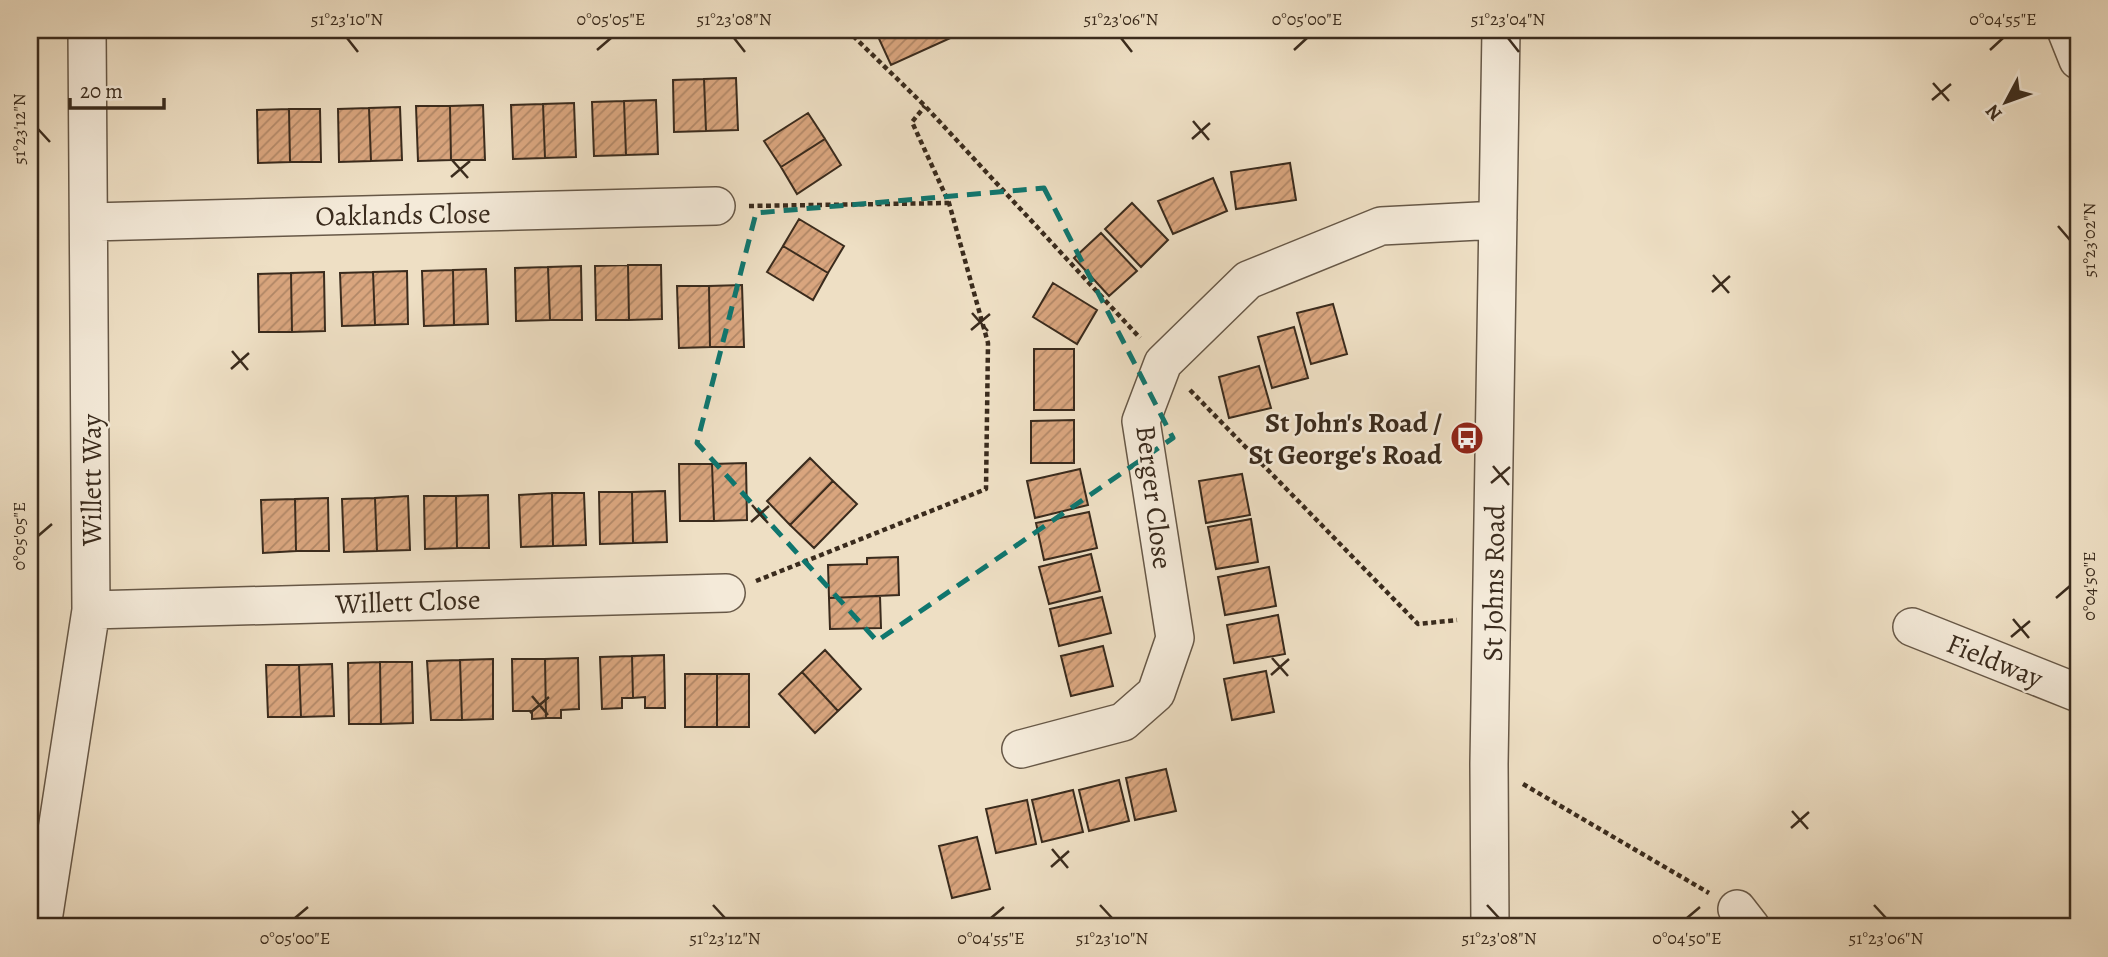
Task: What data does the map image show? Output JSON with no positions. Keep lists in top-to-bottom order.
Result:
{
  "streets": {
    "street": [
      "Oaklands Close",
      "Willett Way",
      "Berger Close",
      "St Johns Road",
      "Willett Close",
      "Fieldway"
    ]
  },
  "crossings": [
    ["Oaklands Close", "Willett Way"],
    ["Willett Way", "Willett Close"],
    ["Berger Close", "St Johns Road"]
  ],
  "places": {
    "bus stop": ["St John's Road / St George's Road"]
  },
  "scale_bar": "20 m",
  "north": "bottom left",
  "coordinates": [
    "51°23'10\"N",
    "0°05'05\"E",
    "51°23'08\"N",
    "51°23'06\"N",
    "0°05'00\"E",
    "51°23'04\"N",
    "0°04'55\"E",
    "51°23'12\"N",
    "51°23'02\"N",
    "0°04'50\"E"
  ]
}
